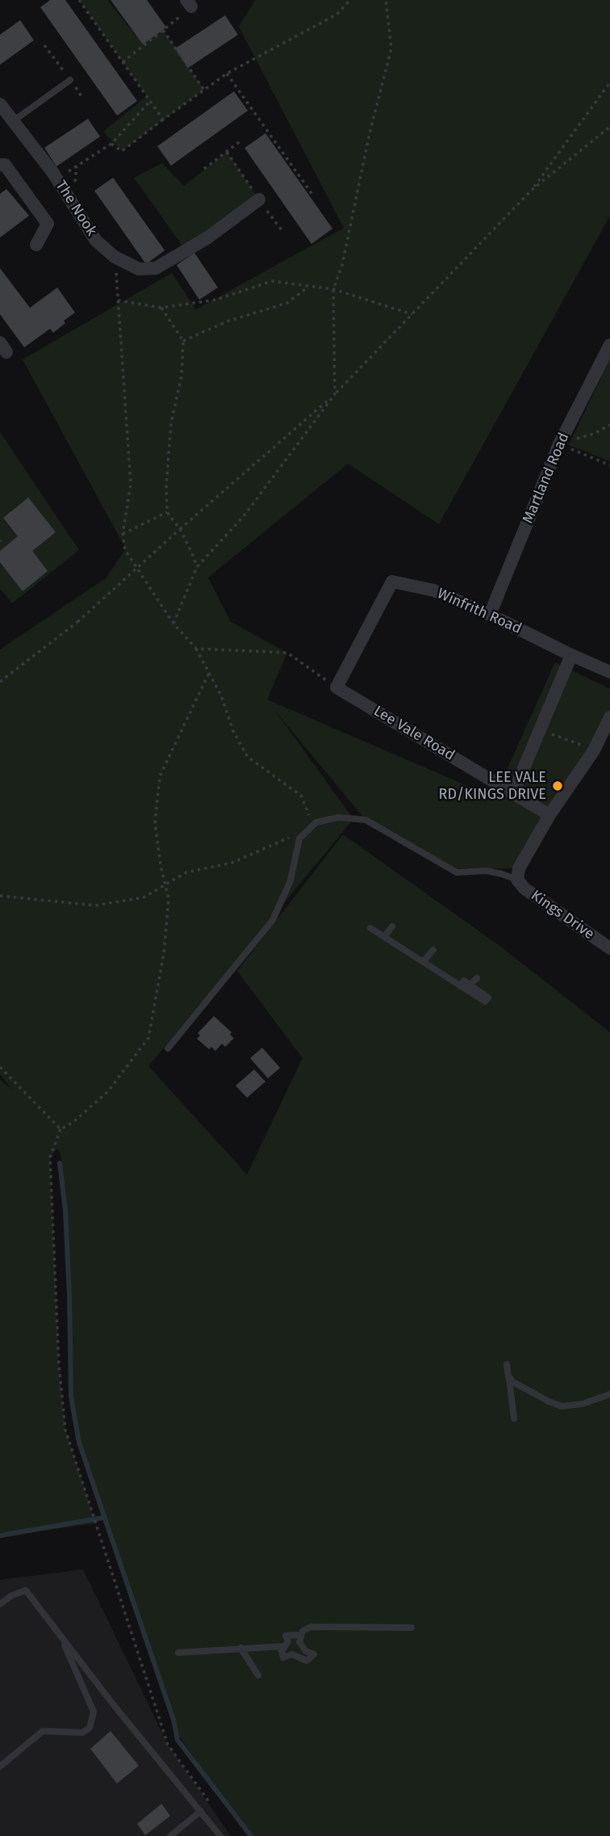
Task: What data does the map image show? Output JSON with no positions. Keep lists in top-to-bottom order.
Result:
{
  "streets": {
    "street": [
      "The Nook",
      "Martland Road",
      "Winfrith Road",
      "Lee Vale Road",
      "Kings Drive"
    ]
  },
  "crossings": [
    ["Martland Road", "Winfrith Road"],
    ["Winfrith Road", "Lee Vale Road"]
  ],
  "places": ["LEE VALE RD/KINGS DRIVE"]
}
